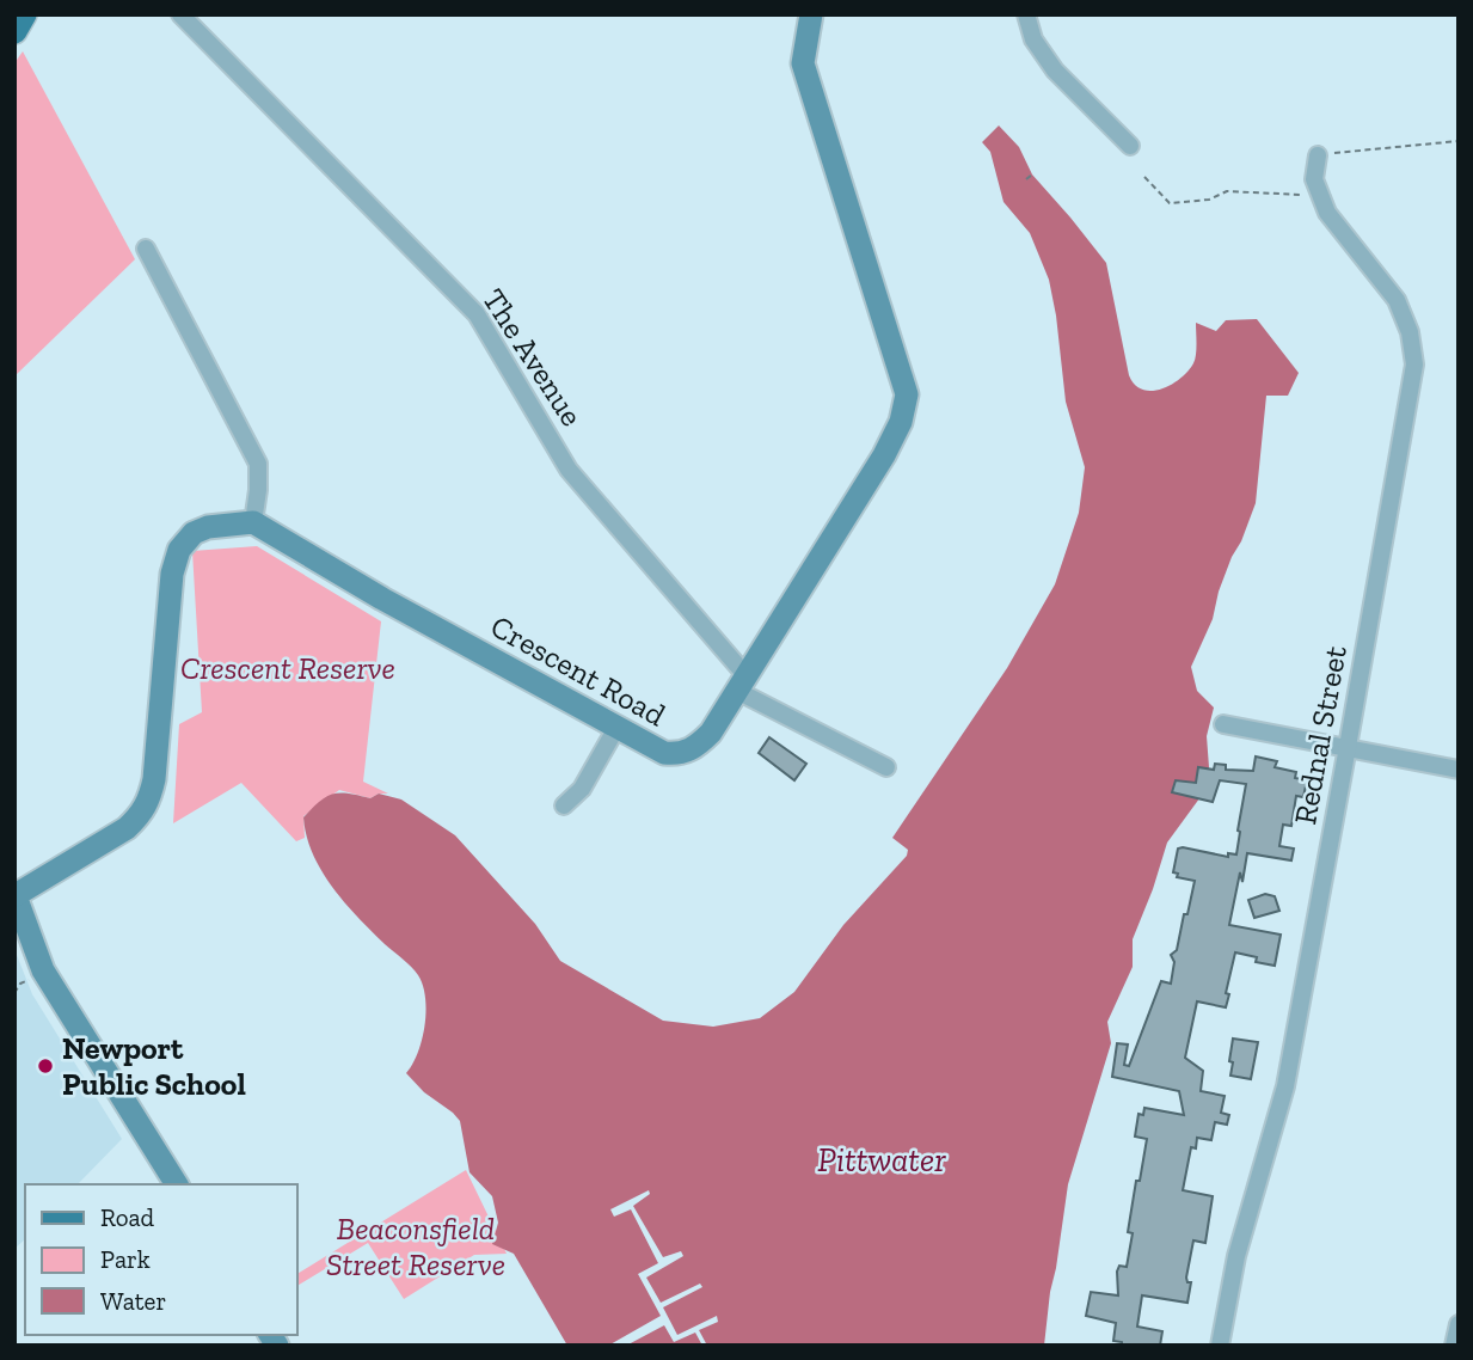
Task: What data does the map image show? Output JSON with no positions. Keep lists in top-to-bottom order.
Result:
{
  "streets": {
    "street": ["The Avenue", "Crescent Road", "Rednal Street"]
  },
  "crossings": [
    ["The Avenue", "Crescent Road"]
  ],
  "water": ["Pittwater"],
  "parks": ["Crescent Reserve", "Beaconsfield Street Reserve"],
  "places": ["Newport Public School"],
  "legend": ["Road", "Park", "Water"]
}
